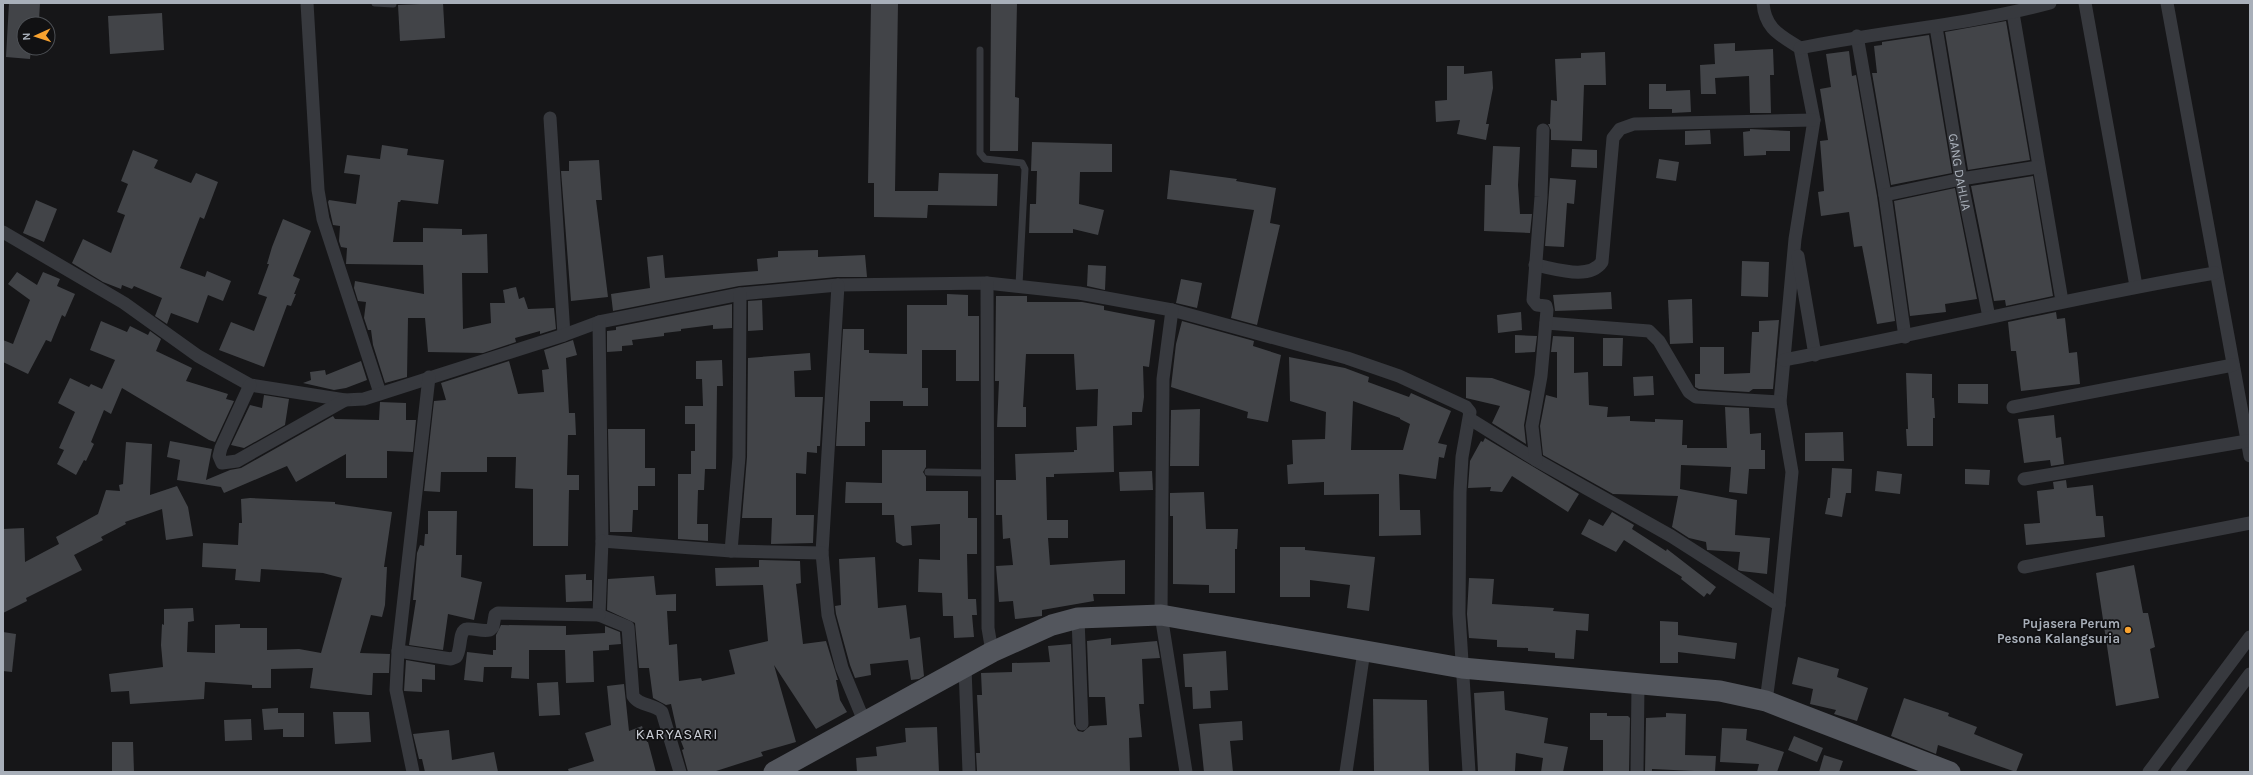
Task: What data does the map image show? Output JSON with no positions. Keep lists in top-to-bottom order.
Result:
{
  "streets": {
    "street": ["GANG DAHLIA"]
  },
  "districts": ["KARYASARI"],
  "places": ["Pujasera Perum Pesona Kalangsuria"],
  "north": "left"
}
